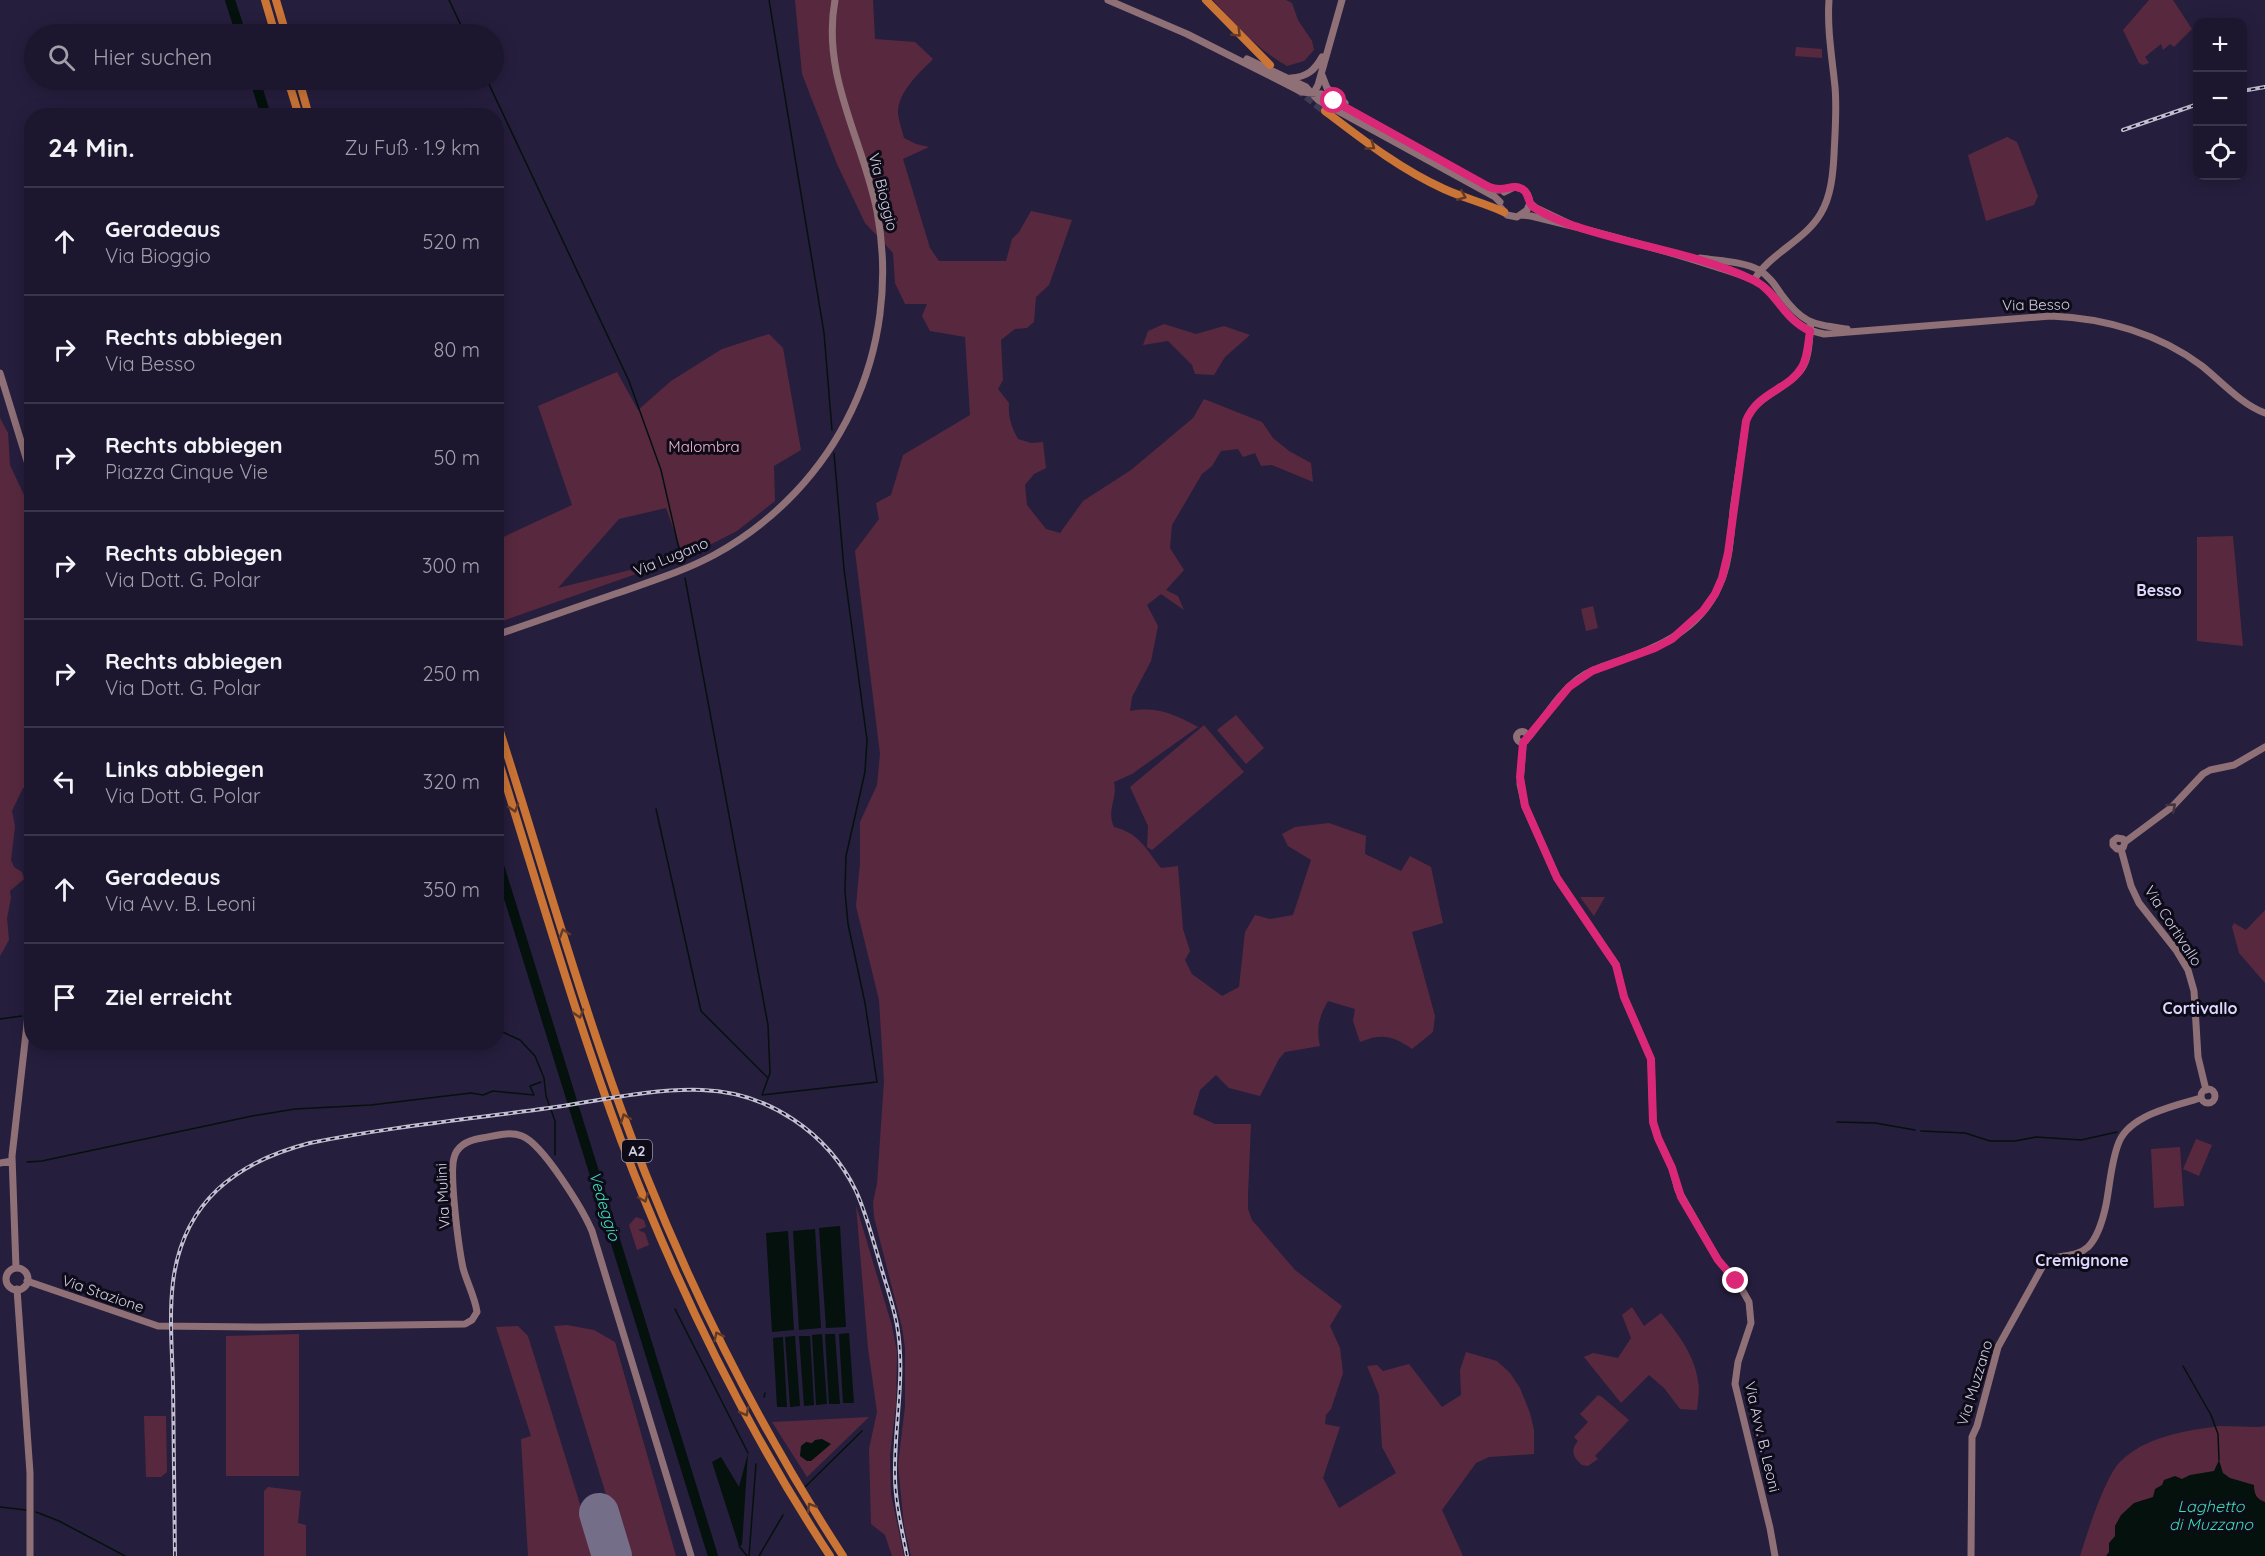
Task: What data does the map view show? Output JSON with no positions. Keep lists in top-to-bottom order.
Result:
{
  "streets": {
    "highway": ["A2"],
    "main road": [
      "Via Bioggio",
      "Via Besso",
      "Via Lugano",
      "Via Cortivallo",
      "Via Mulini",
      "Via Stazione",
      "Via Muzzano",
      "Via Avv. B. Leoni"
    ]
  },
  "crossings": [
    ["Via Bioggio", "Via Lugano"],
    ["Via Besso", "Via Avv. B. Leoni"],
    ["Via Cortivallo", "Via Muzzano"],
    ["Via Mulini", "Via Stazione"]
  ],
  "districts": ["Besso", "Cortivallo", "Cremignone"],
  "water": ["Vedeggio", "Laghetto di Muzzano"],
  "parks": ["Malombra"],
  "page": {
    "map_buttons": ["+", "−"],
    "search": "Hier suchen",
    "heading": ["24 Min.", "Zu Fuß · 1.9 km"],
    "list": [
      ["Geradeaus", "Via Bioggio", "520 m"],
      ["Rechts abbiegen", "Via Besso", "80 m"],
      ["Rechts abbiegen", "Piazza Cinque Vie", "50 m"],
      ["Rechts abbiegen", "Via Dott. G. Polar", "300 m"],
      ["Rechts abbiegen", "Via Dott. G. Polar", "250 m"],
      ["Links abbiegen", "Via Dott. G. Polar", "320 m"],
      ["Geradeaus", "Via Avv. B. Leoni", "350 m"],
      "Ziel erreicht"
    ]
  }
}
